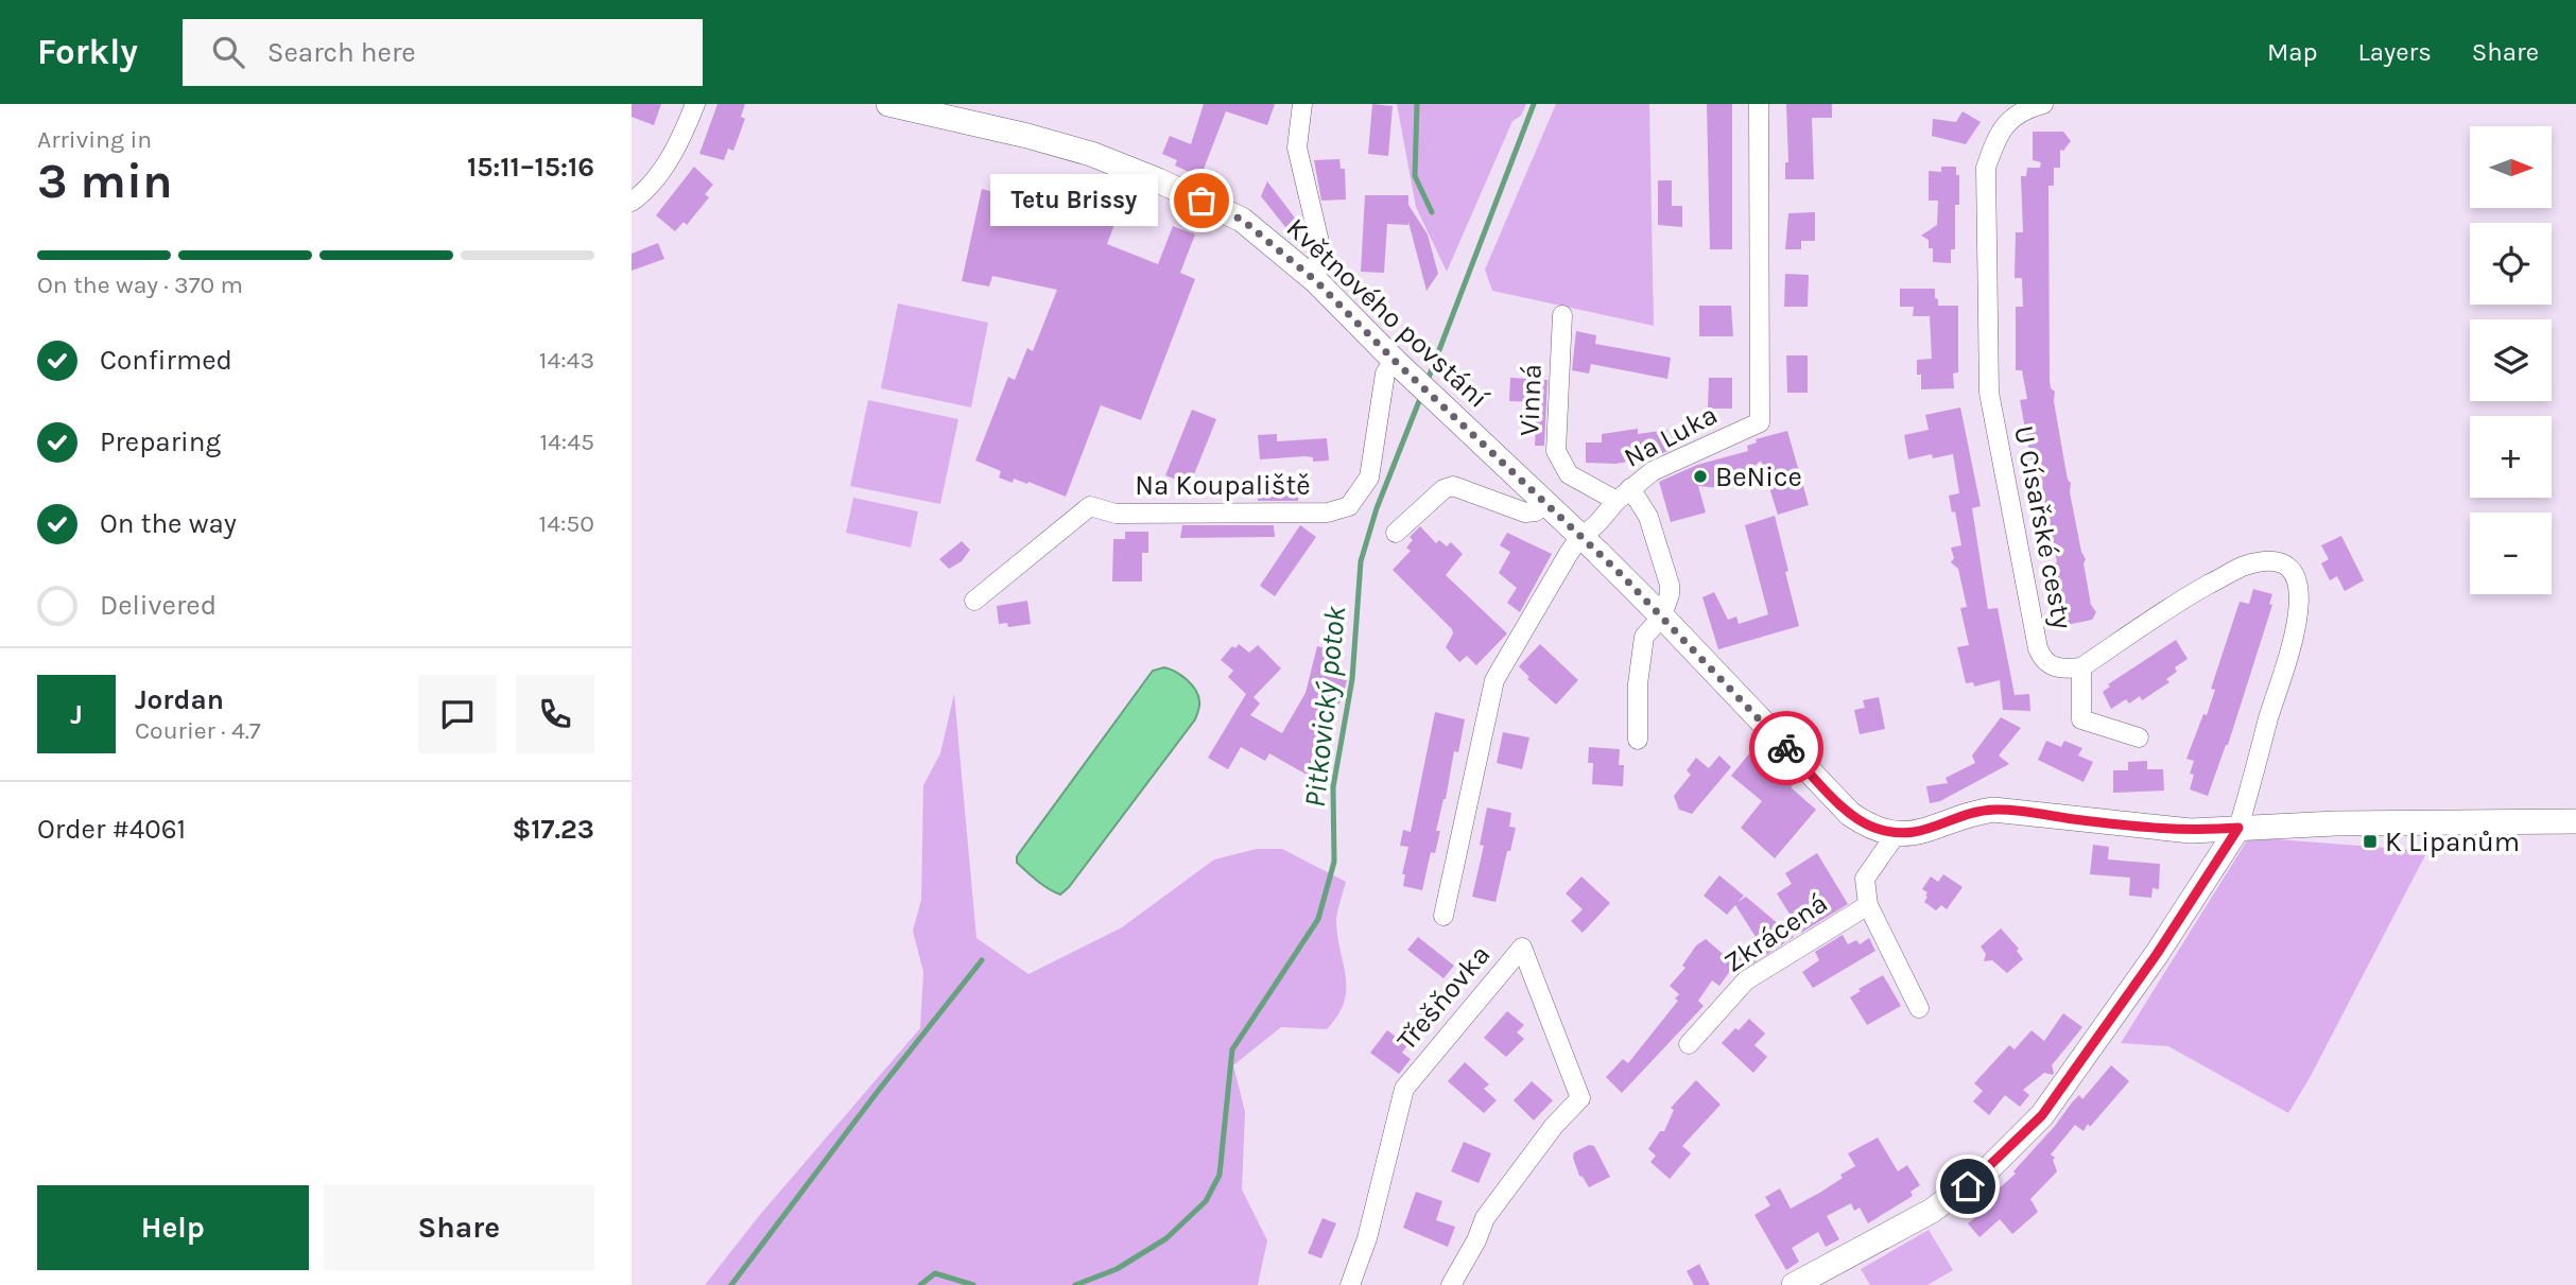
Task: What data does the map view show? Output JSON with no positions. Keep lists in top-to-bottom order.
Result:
{
  "streets": {
    "street": [
      "Květnového povstání",
      "Vinná",
      "Na Luka",
      "Na Koupaliště",
      "U Císařské cesty",
      "Zkrácená",
      "Třešňovka"
    ]
  },
  "crossings": [
    ["Květnového povstání", "Na Luka"],
    ["Květnového povstání", "Na Koupaliště"],
    ["Květnového povstání", "U Císařské cesty"],
    ["Vinná", "Na Luka"]
  ],
  "water": ["Pitkovický potok"],
  "places": {
    "other": ["Tetu Brissy", "BeNice"],
    "transit": ["K Lipanům"]
  },
  "north": "right",
  "page": {
    "header": "Forkly",
    "search": "Search here",
    "nav": ["Map", "Layers", "Share"],
    "heading": ["3 min", "Arriving in", "15:11–15:16"],
    "panel": [
      "Jordan",
      "Courier · 4.7",
      "Order #4061",
      "$17.23"
    ],
    "map_buttons": ["+", "−"],
    "bubble": "Tetu Brissy",
    "bar": "On the way · 370 m",
    "list": [
      ["Confirmed", "14:43"],
      ["Preparing", "14:45"],
      ["On the way", "14:50"],
      "Delivered"
    ],
    "round": "J",
    "buttons": ["Help", "Share"]
  }
}
